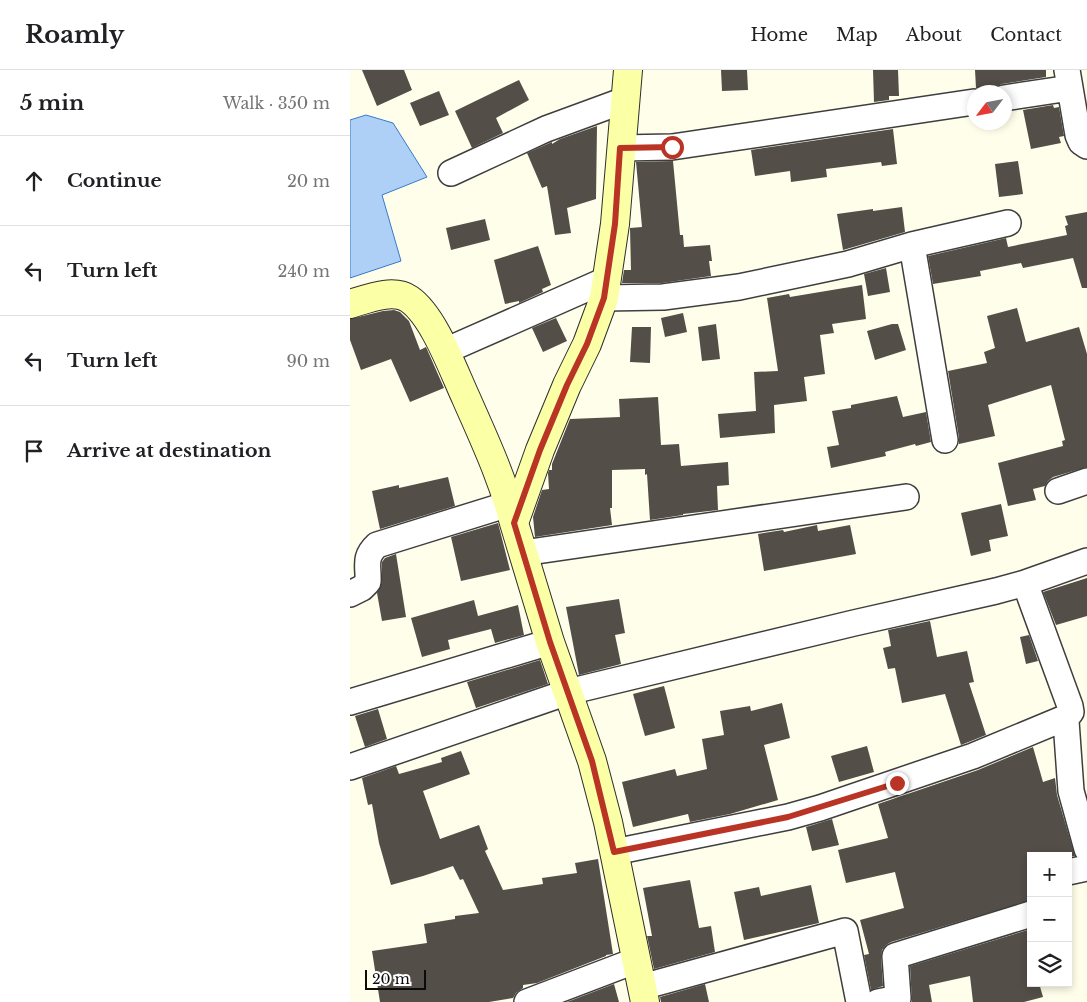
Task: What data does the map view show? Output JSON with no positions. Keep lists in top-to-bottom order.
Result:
{
  "scale_bar": "20 m",
  "north": "bottom left",
  "page": {
    "header": "Roamly",
    "nav": [
      "Home",
      "Map",
      "About",
      "Contact"
    ],
    "heading": ["5 min", "Walk · 350 m"],
    "list": [
      ["Continue", "20 m"],
      ["Turn left", "240 m"],
      ["Turn left", "90 m"],
      "Arrive at destination"
    ],
    "map_buttons": ["+", "−"],
    "scale": "20 m"
  }
}
